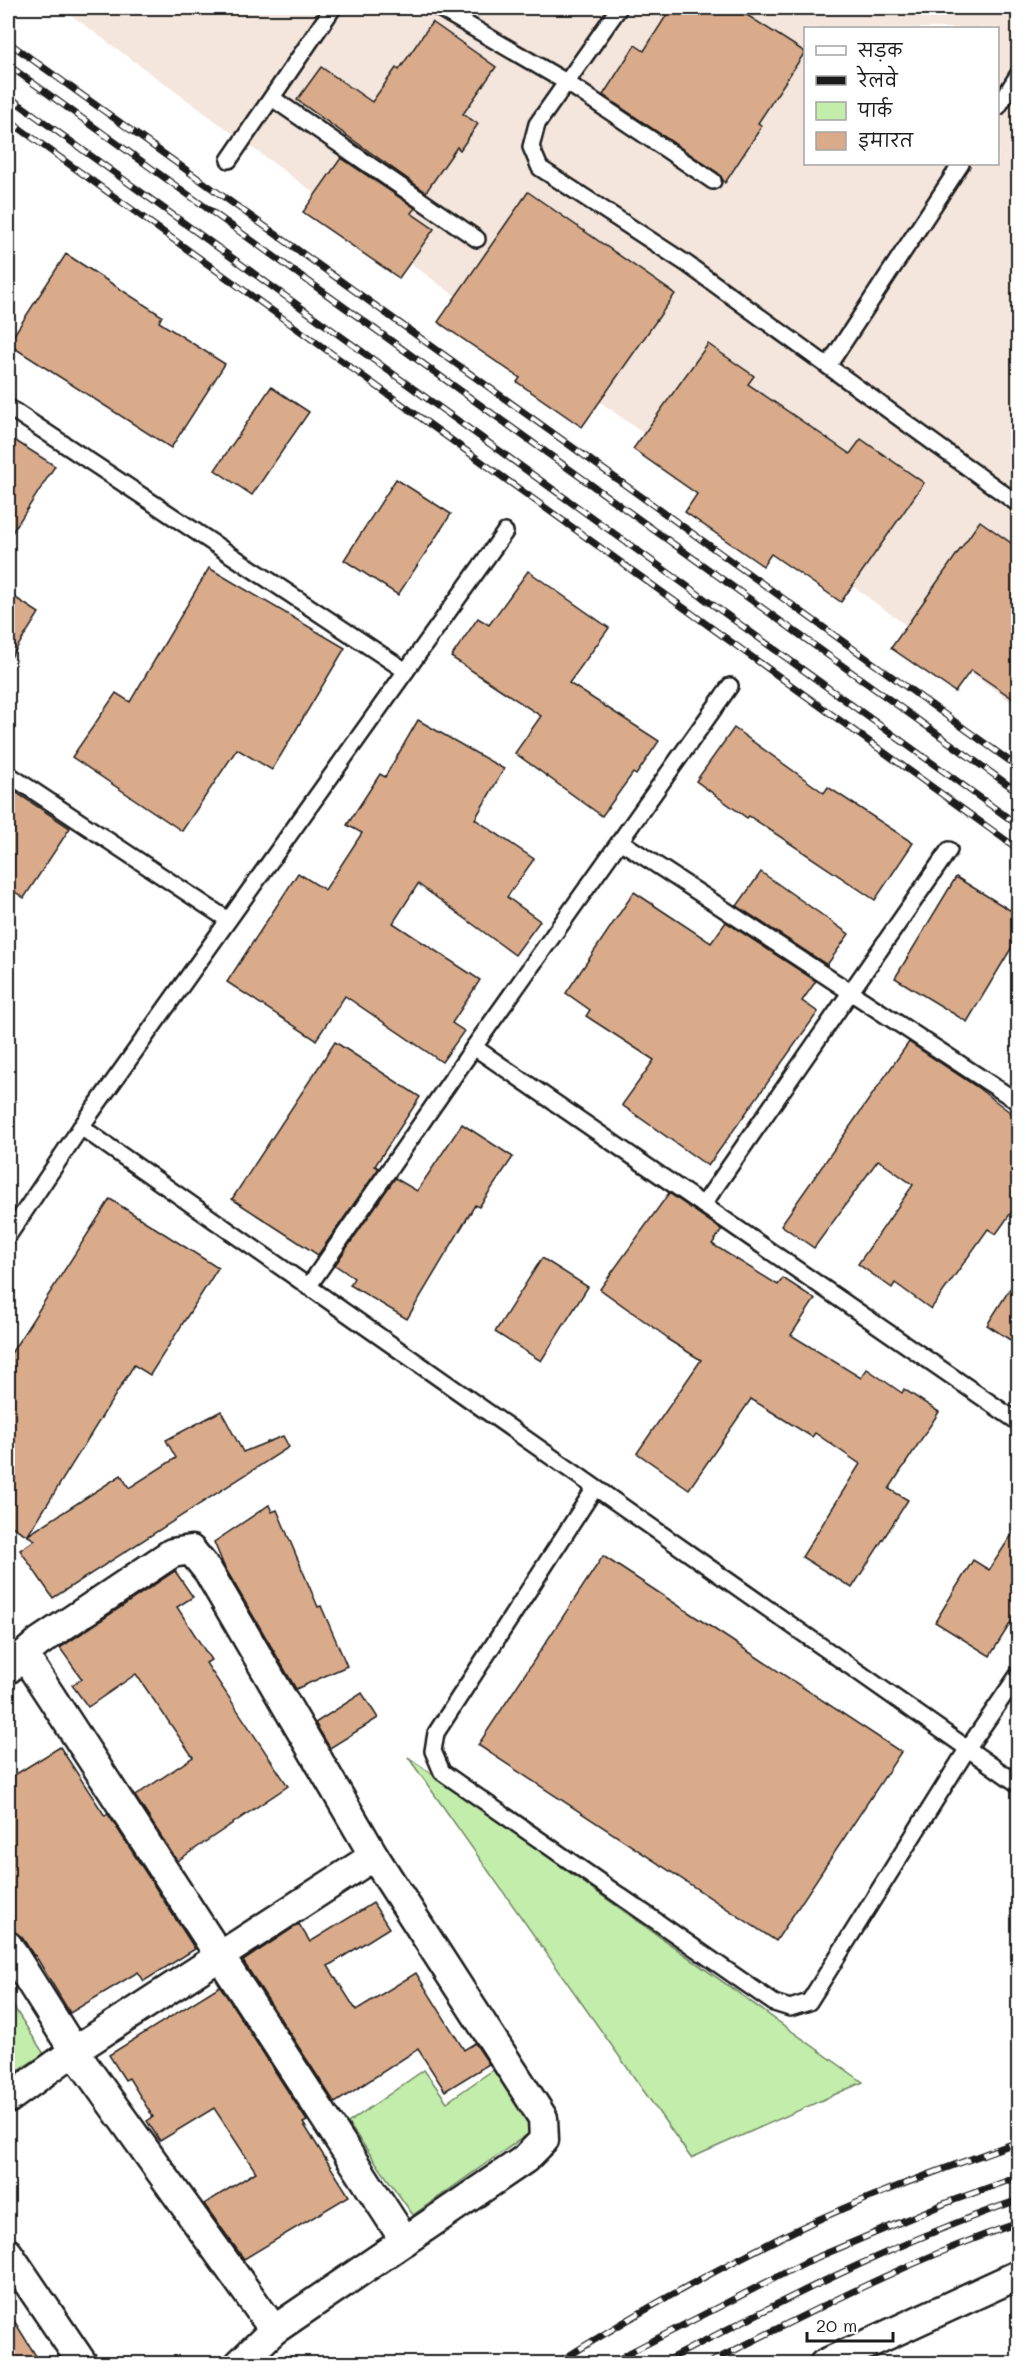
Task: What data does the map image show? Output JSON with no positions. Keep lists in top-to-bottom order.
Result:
{
  "legend": [
    "सड़क",
    "रेलवे",
    "पार्क",
    "इमारत"
  ],
  "scale_bar": "20 m"
}
